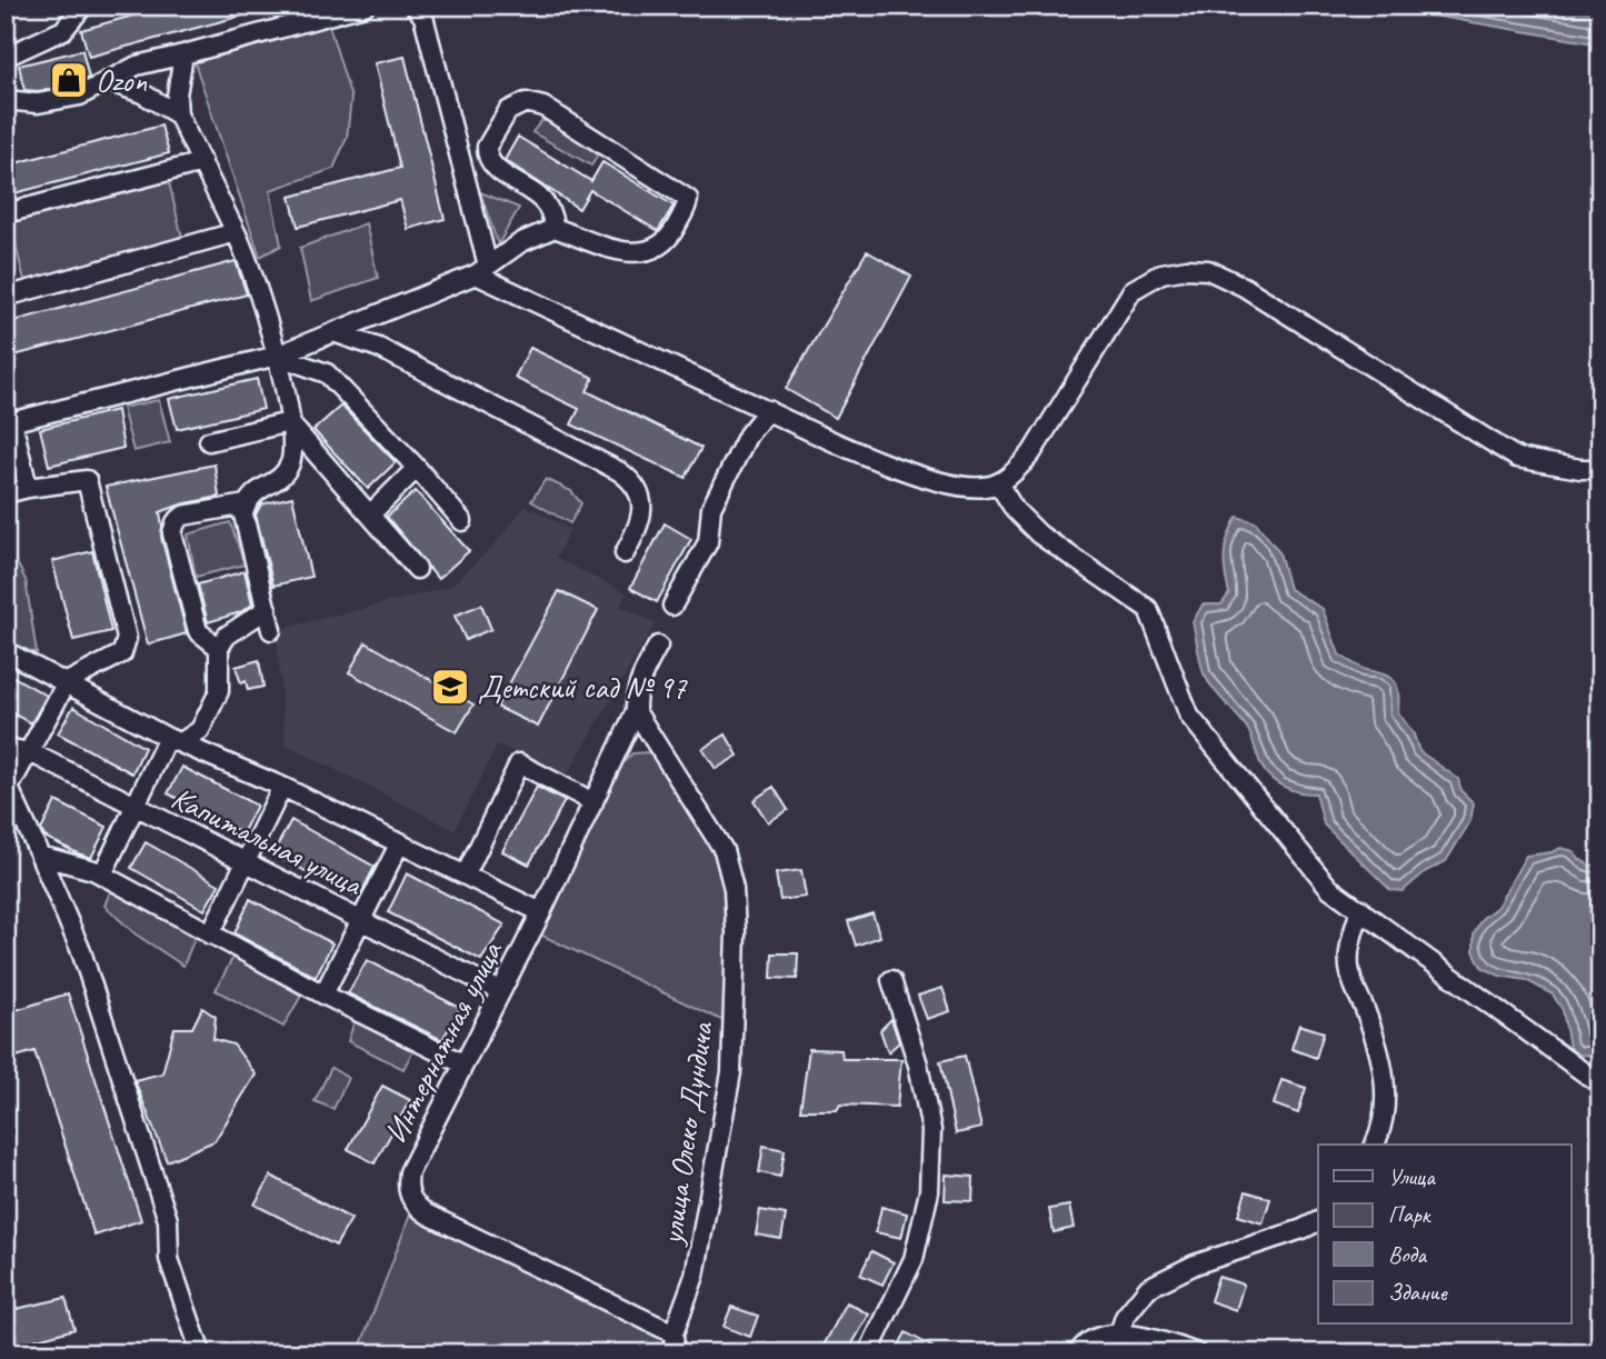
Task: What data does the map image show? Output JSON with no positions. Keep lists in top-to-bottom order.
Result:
{
  "streets": {
    "street": ["Капитальная улица", "Интернатная улица", "улица Олеко Дундича"]
  },
  "crossings": [
    ["Капитальная улица", "Интернатная улица"],
    ["Интернатная улица", "улица Олеко Дундича"]
  ],
  "places": {
    "shop": ["Ozon"],
    "school or university": ["Детский сад № 97"]
  },
  "legend": [
    "Улица",
    "Парк",
    "Вода",
    "Здание"
  ]
}
